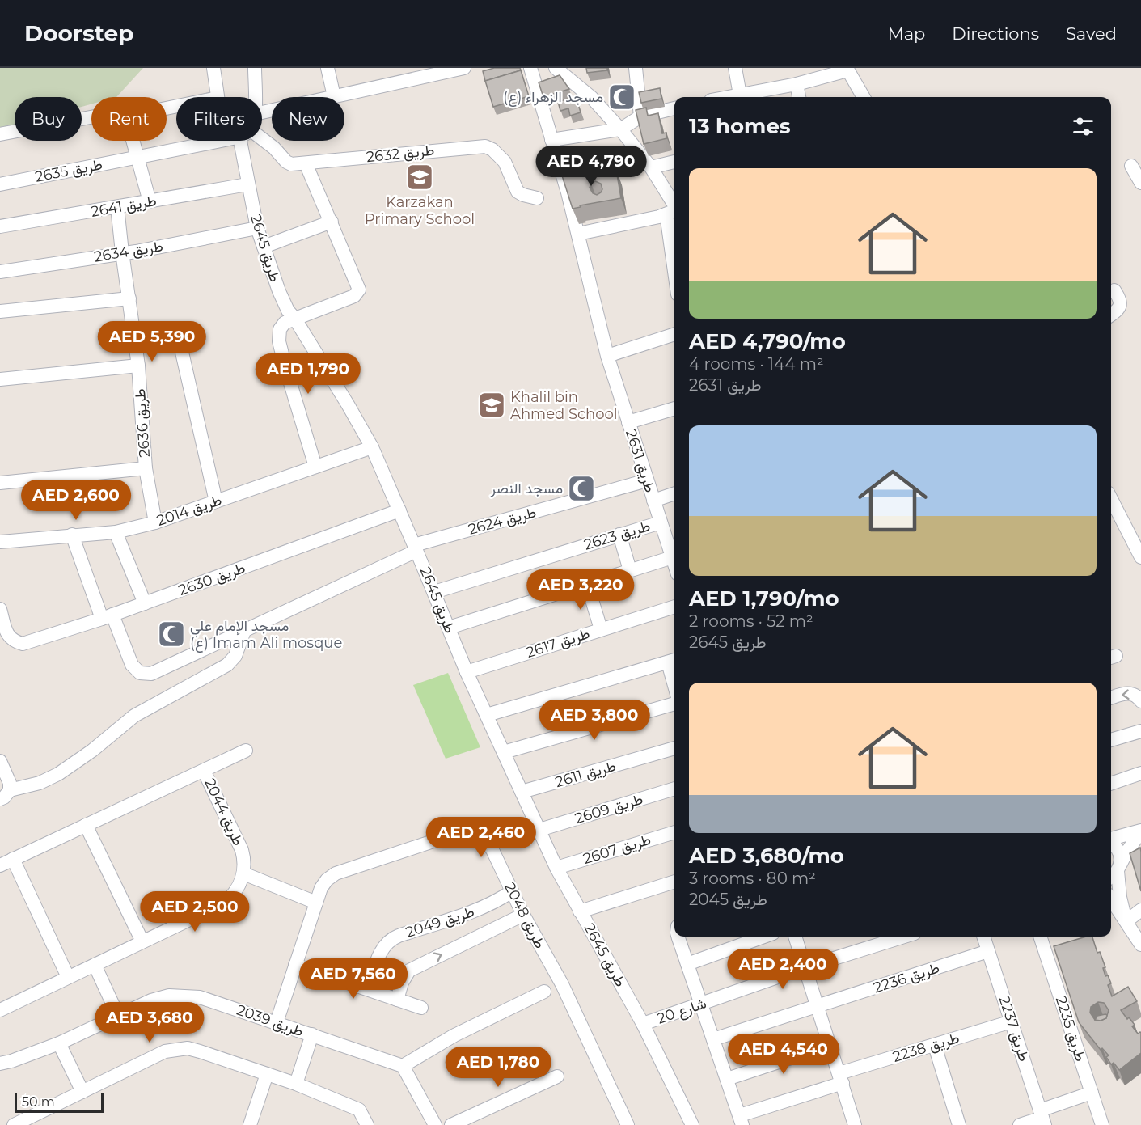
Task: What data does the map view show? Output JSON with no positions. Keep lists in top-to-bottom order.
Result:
{
  "streets": {
    "street": [
      "طريق 2632",
      "طريق 2635",
      "طريق 2641",
      "طريق 2645",
      "طريق 2634",
      "طريق 2636",
      "طريق 2631",
      "طريق 2014",
      "طريق 2624",
      "طريق 2623",
      "طريق 2630",
      "طريق 2617",
      "طريق 2611",
      "طريق 2609",
      "طريق 2044",
      "طريق 2607",
      "طريق 2048",
      "طريق 2049",
      "طريق 2236",
      "شارع 20",
      "طريق 2039",
      "طريق 2237",
      "طريق 2235",
      "طريق 2238"
    ]
  },
  "crossings": [
    ["طريق 2641", "طريق 2645"],
    ["طريق 2641", "طريق 2636"],
    ["طريق 2645", "طريق 2634"],
    ["طريق 2645", "طريق 2014"],
    ["طريق 2645", "طريق 2624"],
    ["طريق 2645", "طريق 2623"],
    ["طريق 2645", "طريق 2630"],
    ["طريق 2645", "طريق 2617"],
    ["طريق 2645", "طريق 2611"],
    ["طريق 2645", "طريق 2609"],
    ["طريق 2645", "طريق 2607"],
    ["طريق 2645", "شارع 20"],
    ["طريق 2634", "طريق 2636"],
    ["طريق 2636", "طريق 2014"],
    ["طريق 2631", "طريق 2624"],
    ["طريق 2631", "طريق 2623"],
    ["طريق 2624", "طريق 2630"],
    ["طريق 2048", "طريق 2049"],
    ["طريق 2048", "طريق 2039"],
    ["طريق 2236", "طريق 2237"],
    ["طريق 2237", "طريق 2238"]
  ],
  "places": {
    "mosque": ["مسجد الزهراء (ع)", "مسجد النصر", "مسجد الإمام علي (ع) Imam Ali mosque"],
    "school or university": ["Karzakan Primary School", "Khalil bin Ahmed School"]
  },
  "scale_bar": "50 m",
  "page": {
    "header": "Doorstep",
    "nav": ["Map", "Directions", "Saved"],
    "chip": [
      "Buy",
      "Rent",
      "Filters",
      "New"
    ],
    "heading": "13 homes",
    "price": [
      "AED 4,790",
      "AED 5,390",
      "AED 1,790",
      "AED 2,600",
      "AED 3,220",
      "AED 3,800",
      "AED 2,460",
      "AED 2,500",
      "AED 2,400",
      "AED 7,560",
      "AED 3,680",
      "AED 4,540",
      "AED 1,780"
    ],
    "list": [
      {
        "name": "AED 4,790/mo",
        "note": "4 rooms · 144 m² · طريق 2631"
      },
      {
        "name": "AED 1,790/mo",
        "note": "2 rooms · 52 m² · طريق 2645"
      },
      {
        "name": "AED 3,680/mo",
        "note": "3 rooms · 80 m² · طريق 2045"
      }
    ],
    "scale": "50 m"
  }
}
